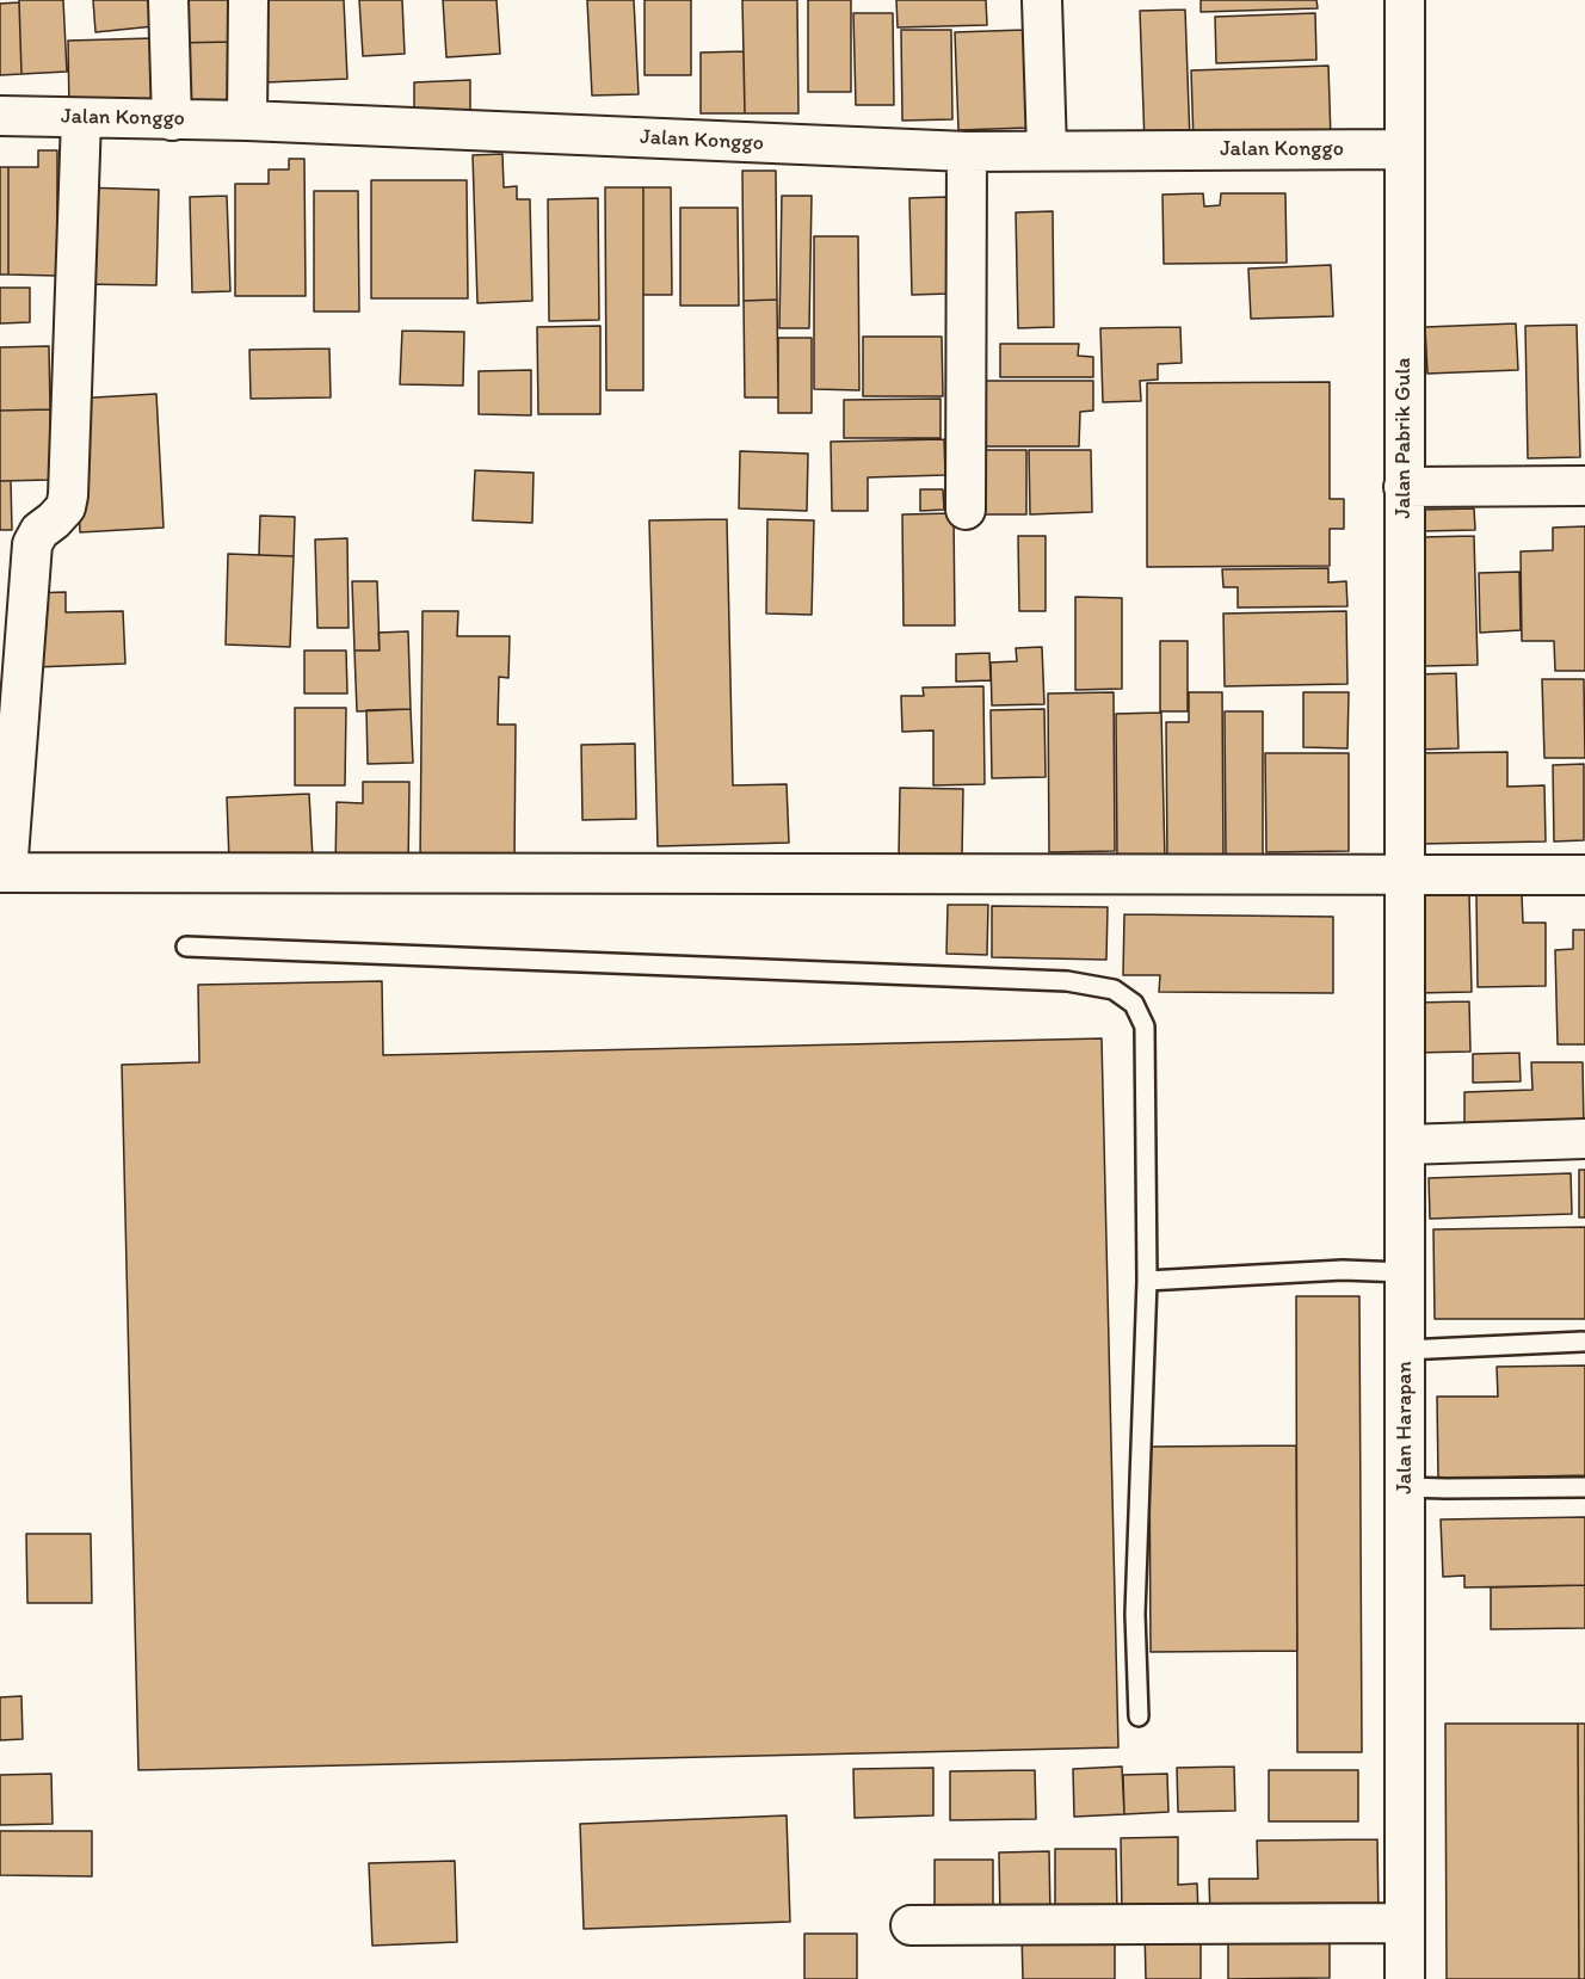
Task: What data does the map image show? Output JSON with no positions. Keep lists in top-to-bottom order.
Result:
{
  "streets": {
    "street": ["Jalan Konggo", "Jalan Pabrik Gula", "Jalan Harapan"]
  },
  "crossings": [
    ["Jalan Konggo", "Jalan Pabrik Gula"],
    ["Jalan Pabrik Gula", "Jalan Harapan"]
  ]
}
